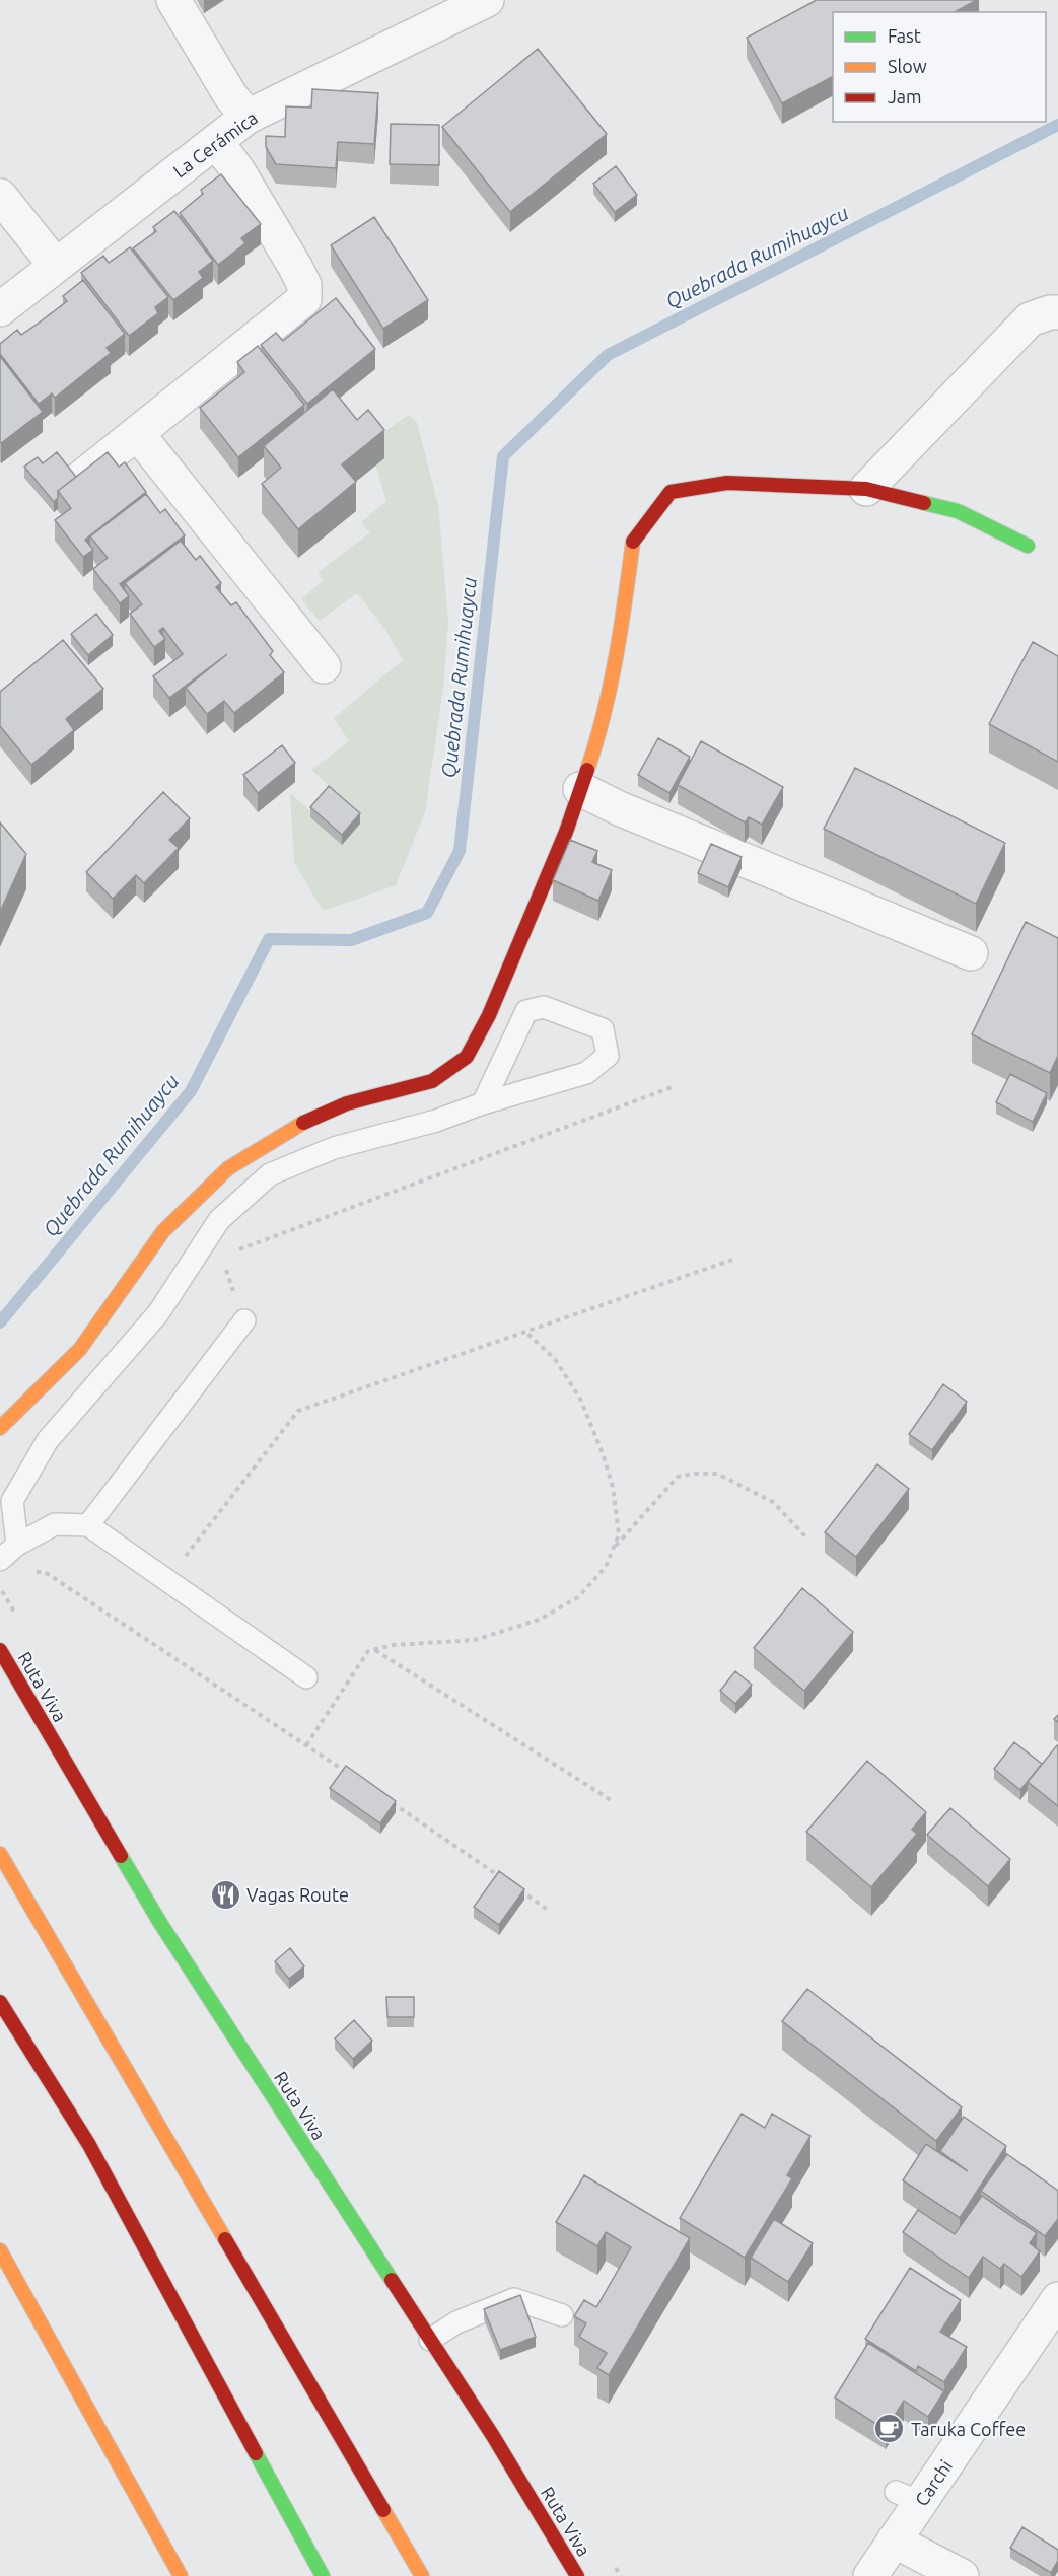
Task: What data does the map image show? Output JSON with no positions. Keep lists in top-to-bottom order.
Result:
{
  "streets": {
    "main road": ["Ruta Viva"],
    "street": ["La Cerámica", "Carchi"]
  },
  "water": ["Quebrada Rumihuaycu"],
  "places": {
    "restaurant": ["Vagas Route"],
    "cafe": ["Taruka Coffee"]
  },
  "legend": ["Fast", "Slow", "Jam"]
}
